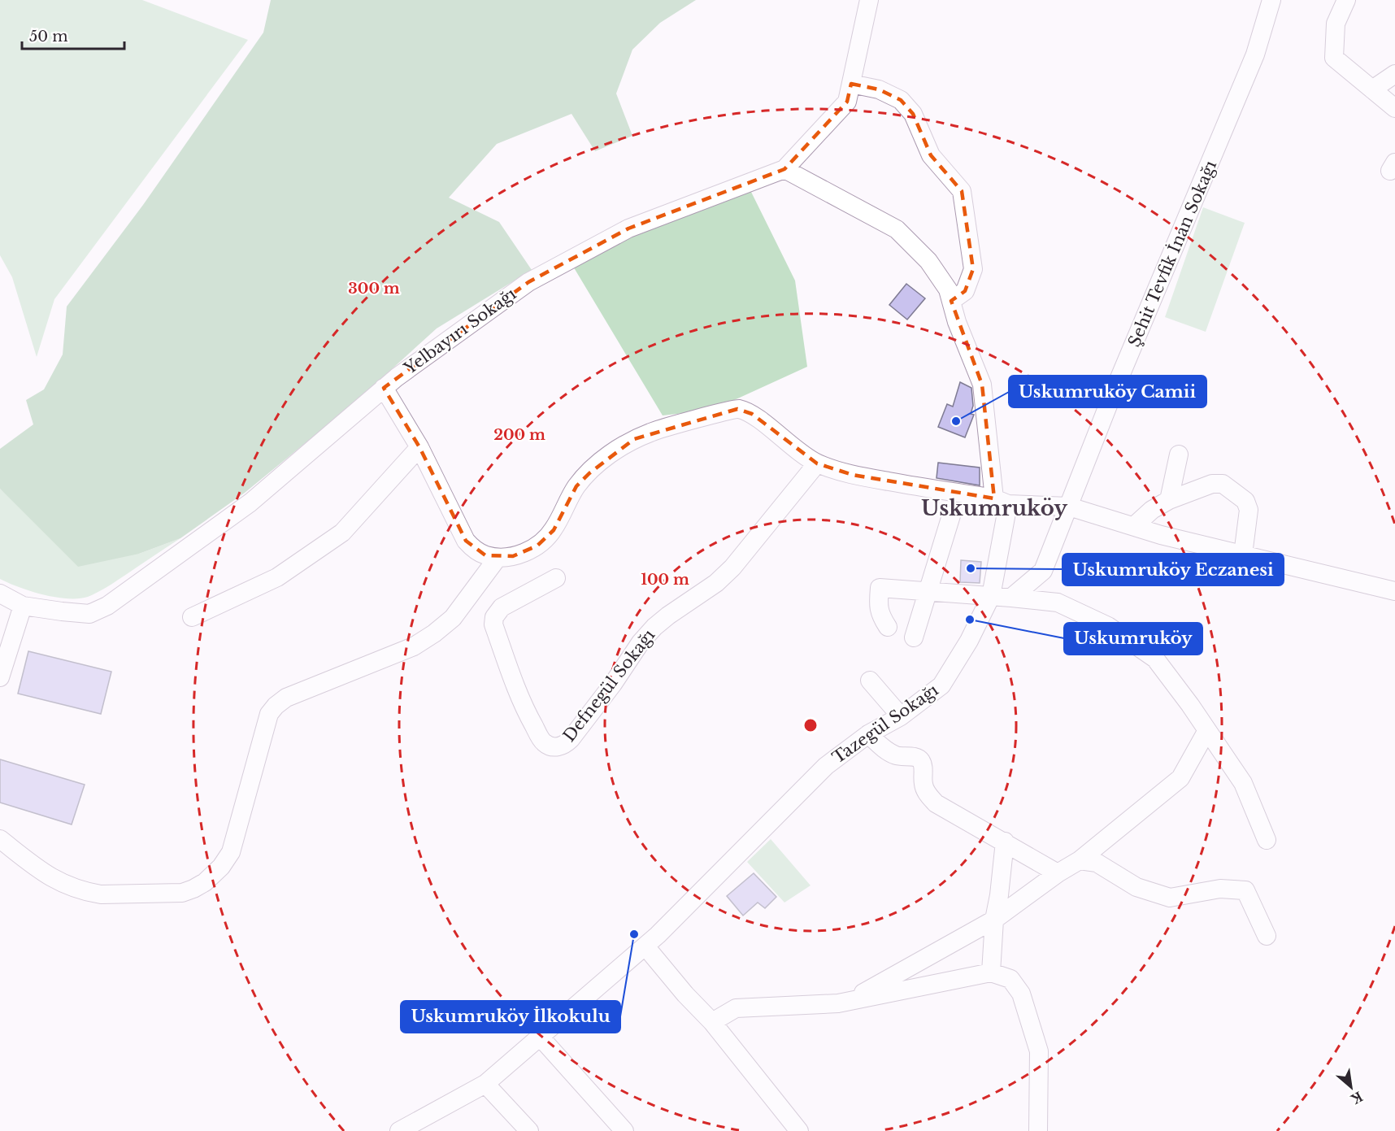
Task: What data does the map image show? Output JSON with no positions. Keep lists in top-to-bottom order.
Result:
{
  "streets": {
    "street": [
      "Şehit Tevfik İnan Sokağı",
      "Yelbayırı Sokağı",
      "Defnegül Sokağı",
      "Tazegül Sokağı"
    ]
  },
  "crossings": [
    ["Yelbayırı Sokağı", "Tazegül Sokağı"]
  ],
  "districts": ["Uskumruköy"],
  "places": [
    "Uskumruköy Camii",
    "Uskumruköy Eczanesi",
    "Uskumruköy",
    "Uskumruköy İlkokulu"
  ],
  "scale_bar": "50 m",
  "north": "bottom right",
  "rings": ["300 m", "200 m", "100 m"]
}
